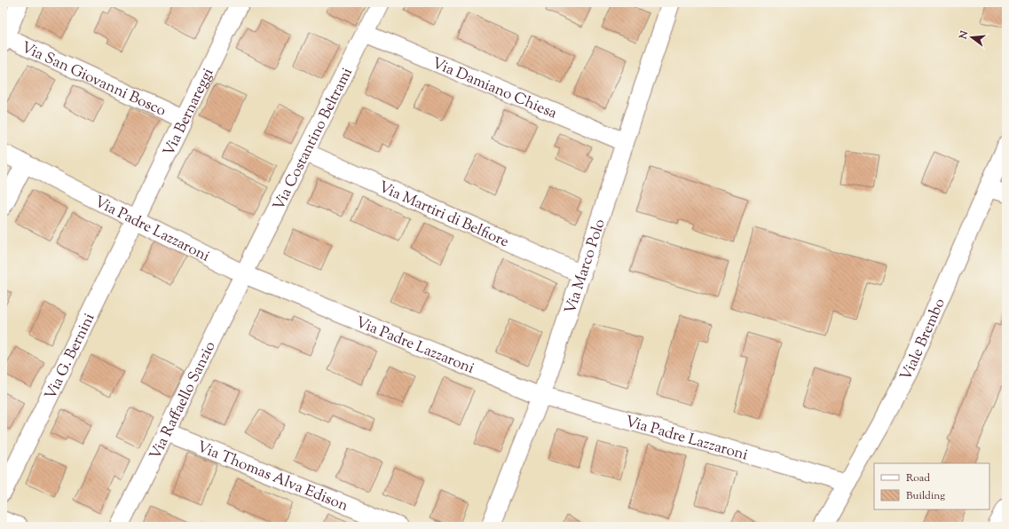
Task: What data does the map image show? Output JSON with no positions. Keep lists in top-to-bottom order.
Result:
{
  "streets": {
    "street": [
      "Via San Giovanni Bosco",
      "Via Damiano Chiesa",
      "Via Bernareggi",
      "Via Costantino Beltrami",
      "Via Martiri di Belfiore",
      "Via Padre Lazzaroni",
      "Via Marco Polo",
      "Viale Brembo",
      "Via G. Bernini",
      "Via Raffaello Sanzio",
      "Via Thomas Alva Edison"
    ]
  },
  "crossings": [
    ["Via San Giovanni Bosco", "Via Bernareggi"],
    ["Via Damiano Chiesa", "Via Costantino Beltrami"],
    ["Via Damiano Chiesa", "Via Marco Polo"],
    ["Via Bernareggi", "Via Padre Lazzaroni"],
    ["Via Bernareggi", "Via G. Bernini"],
    ["Via Costantino Beltrami", "Via Martiri di Belfiore"],
    ["Via Costantino Beltrami", "Via Padre Lazzaroni"],
    ["Via Costantino Beltrami", "Via Raffaello Sanzio"],
    ["Via Martiri di Belfiore", "Via Marco Polo"],
    ["Via Padre Lazzaroni", "Via Marco Polo"],
    ["Via Padre Lazzaroni", "Viale Brembo"],
    ["Via Padre Lazzaroni", "Via G. Bernini"],
    ["Via Padre Lazzaroni", "Via Raffaello Sanzio"],
    ["Via Raffaello Sanzio", "Via Thomas Alva Edison"]
  ],
  "legend": ["Road", "Building"],
  "north": "left"
}
